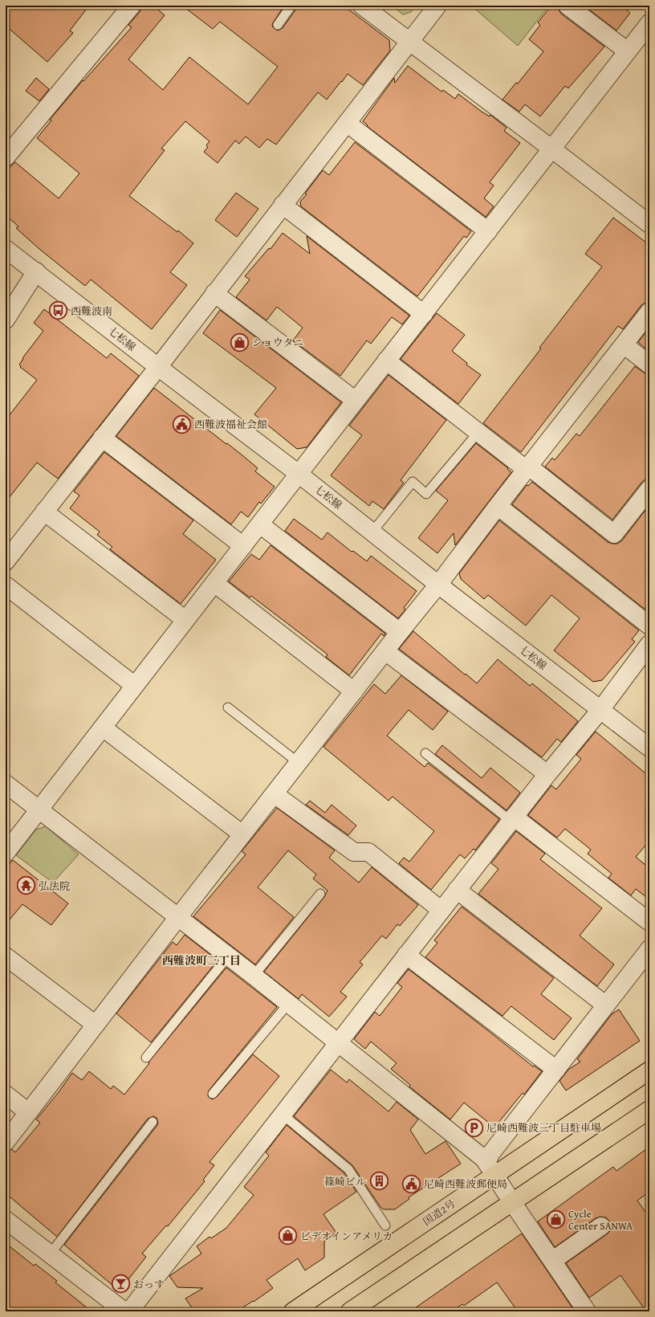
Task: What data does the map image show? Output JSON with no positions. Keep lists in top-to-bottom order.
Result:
{
  "streets": {
    "highway": ["国道2号"],
    "street": ["七松線"]
  },
  "districts": ["西難波町三丁目"],
  "places": {
    "bus stop": ["西難波南"],
    "shop": ["ショウタニ", "Cycle Center SANWA", "ビデオインアメリカ"],
    "public building": ["西難波福祉会館", "尼崎西難波郵便局"],
    "temple": ["弘法院"],
    "parking": ["尼崎西難波三丁目駐車場"],
    "building": ["篠崎ビル"],
    "bar": ["おっす"]
  }
}
